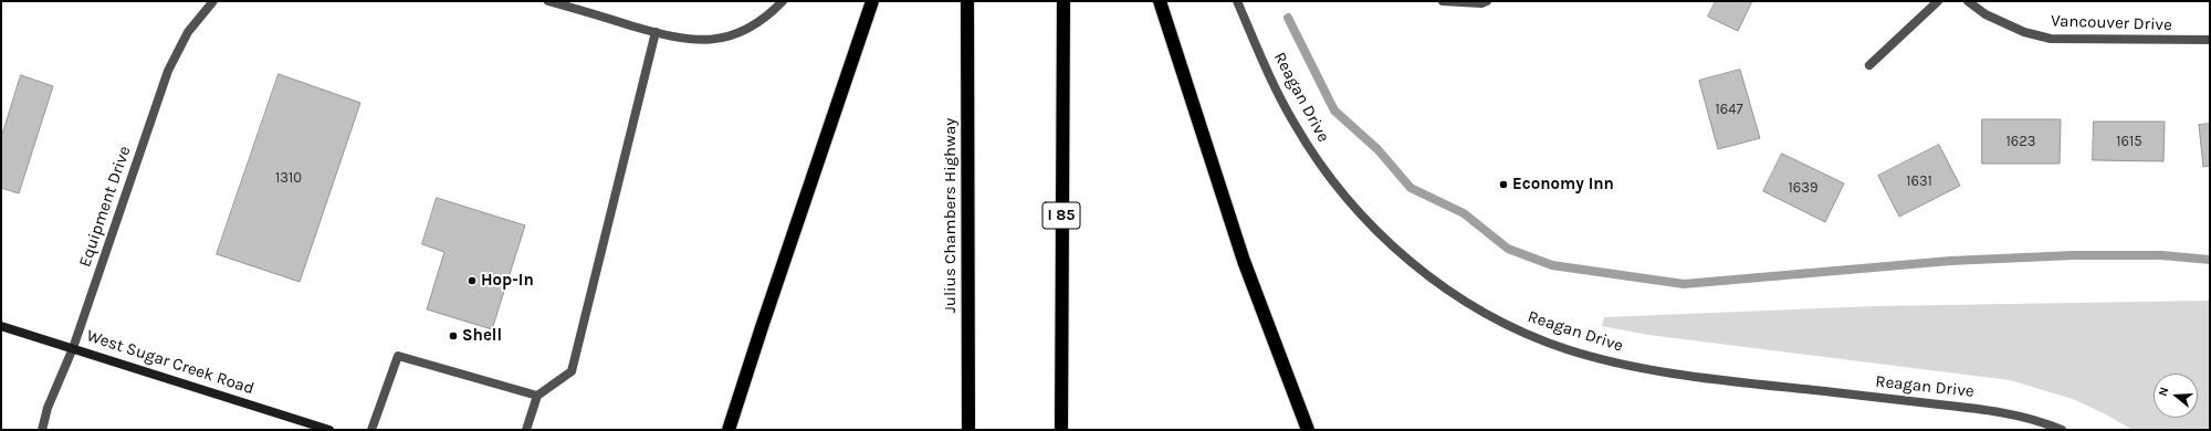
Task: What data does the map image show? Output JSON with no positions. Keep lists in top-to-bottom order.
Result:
{
  "streets": {
    "highway": ["Julius Chambers Highway", "I 85"],
    "main road": ["West Sugar Creek Road"],
    "street": ["Vancouver Drive", "Reagan Drive", "Equipment Drive"]
  },
  "crossings": [
    ["Equipment Drive", "West Sugar Creek Road"]
  ],
  "places": ["Economy Inn", "Hop-In", "Shell"],
  "house_numbers": [
    "1647",
    "1623",
    "1615",
    "1310",
    "1631",
    "1639"
  ],
  "north": "left"
}
